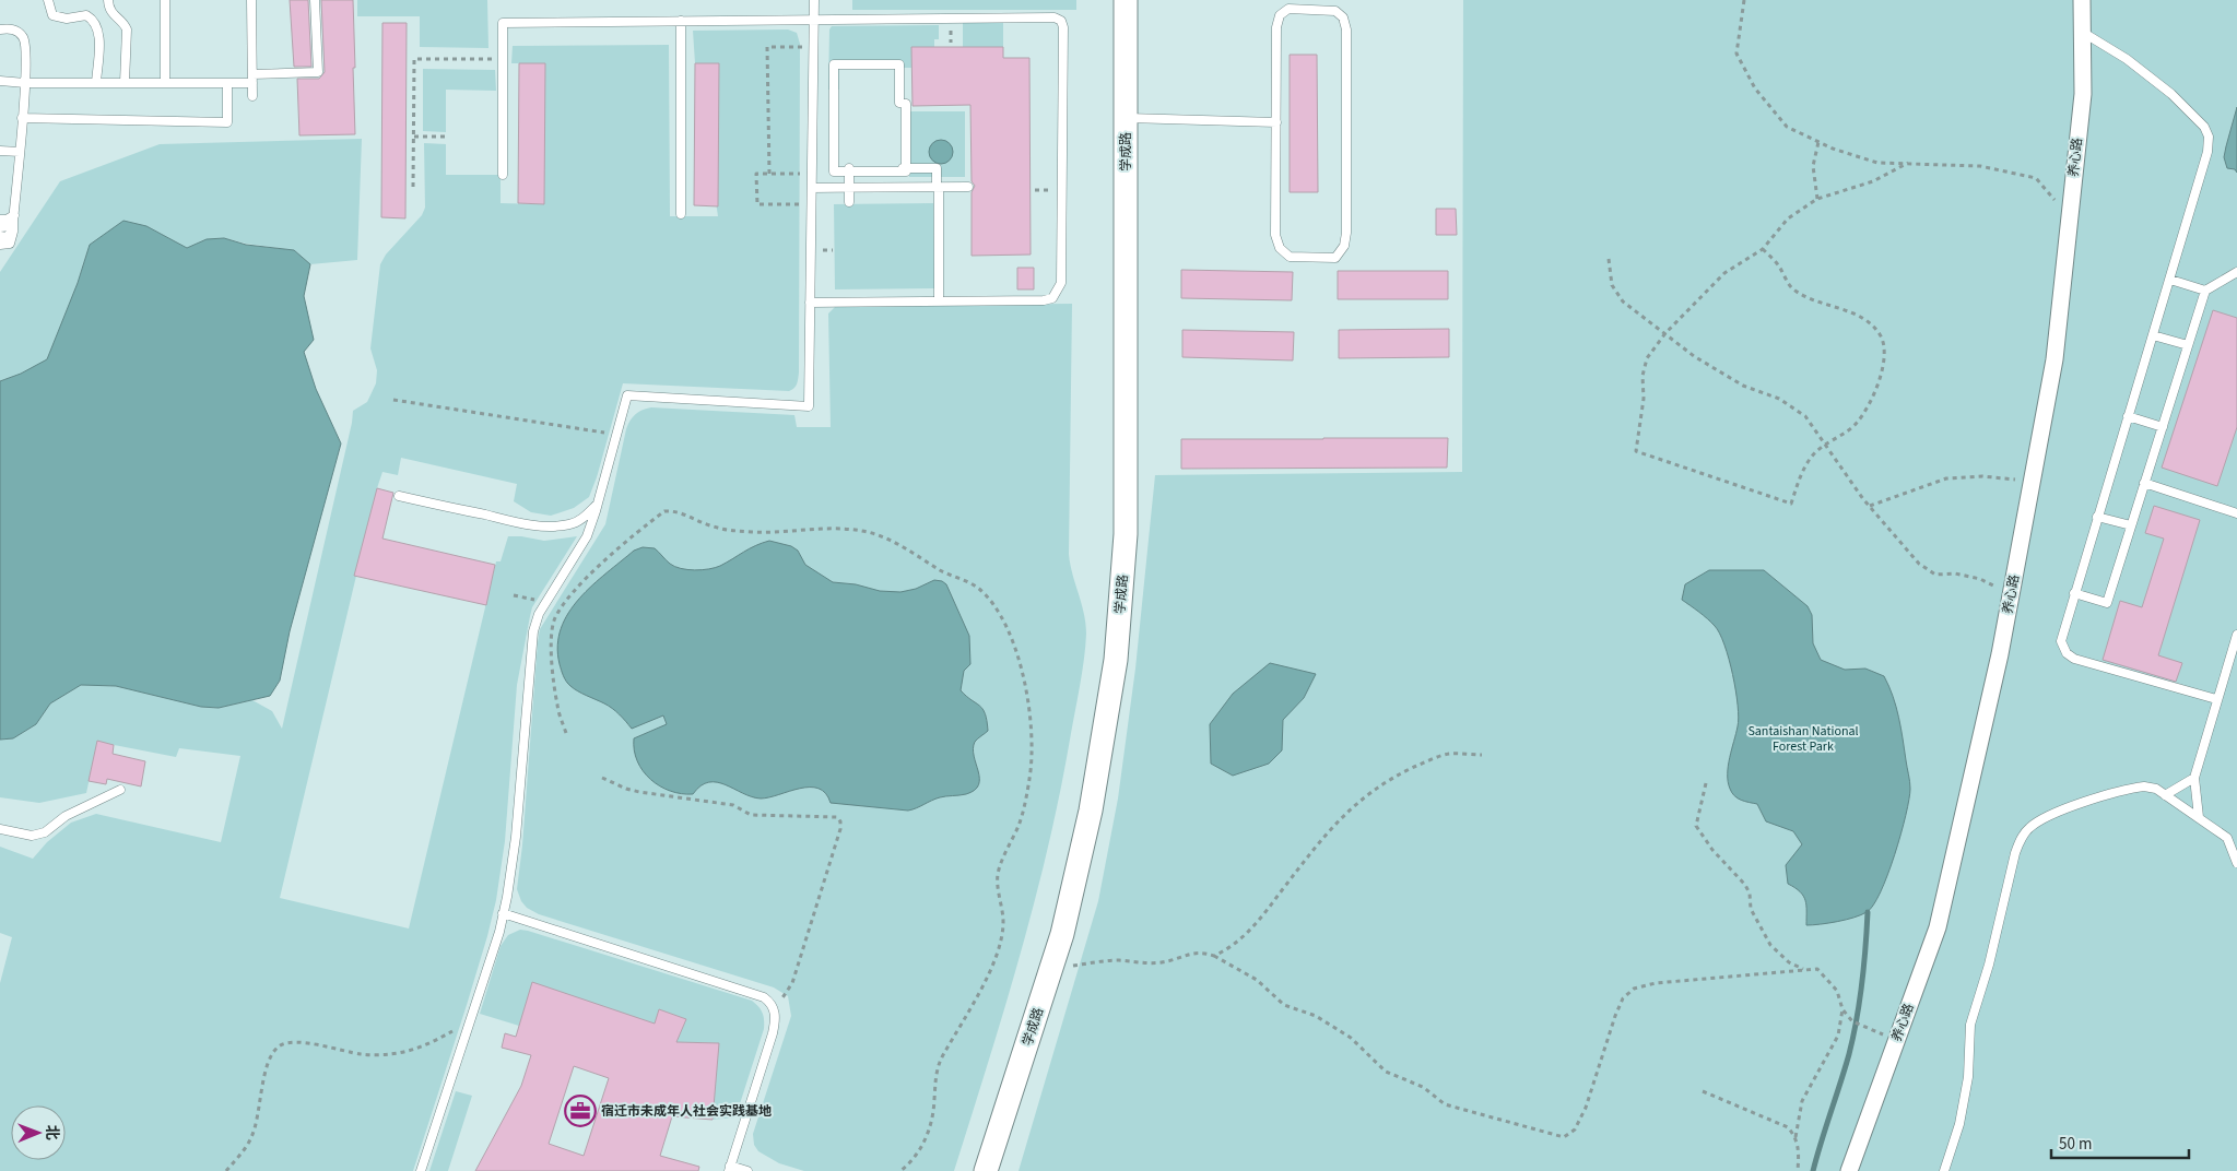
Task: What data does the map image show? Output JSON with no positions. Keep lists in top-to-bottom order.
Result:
{
  "streets": {
    "street": ["学成路", "养心路"]
  },
  "parks": ["Santaishan National Forest Park"],
  "places": {
    "office": ["宿迁市未成年人社会实践基地"]
  },
  "scale_bar": "50 m",
  "north": "right"
}
